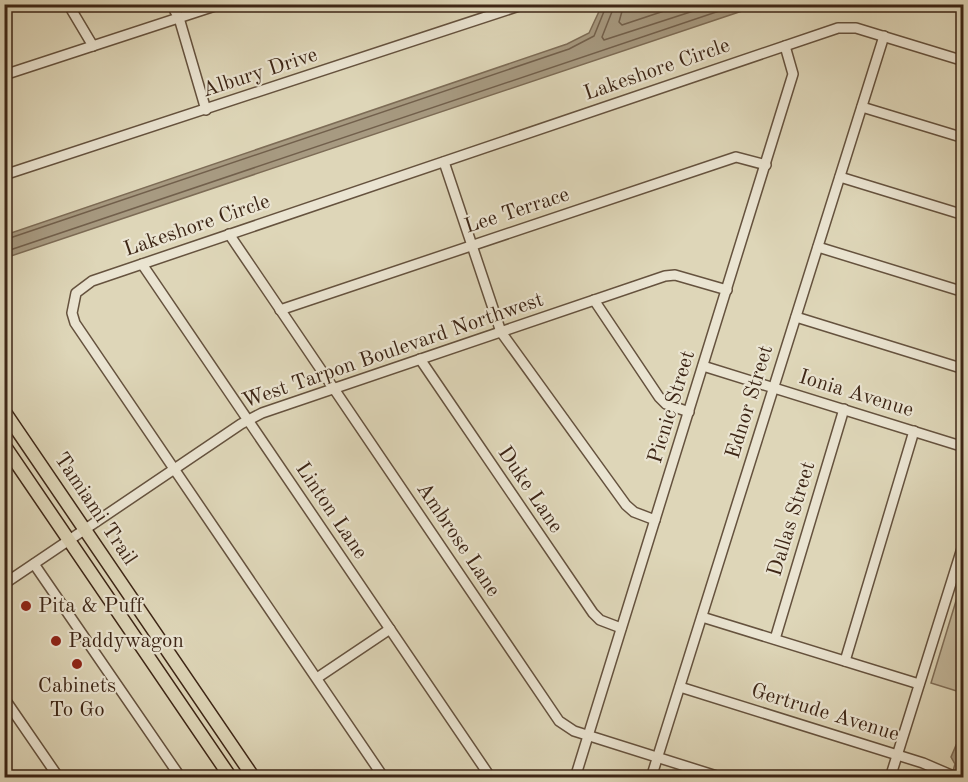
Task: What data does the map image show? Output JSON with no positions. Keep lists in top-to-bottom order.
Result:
{
  "streets": {
    "main road": ["Tamiami Trail"],
    "street": [
      "Lakeshore Circle",
      "Albury Drive",
      "Lee Terrace",
      "West Tarpon Boulevard Northwest",
      "Ionia Avenue",
      "Ednor Street",
      "Picnic Street",
      "Duke Lane",
      "Linton Lane",
      "Dallas Street",
      "Ambrose Lane",
      "Gertrude Avenue"
    ]
  },
  "crossings": [
    ["Lakeshore Circle", "West Tarpon Boulevard Northwest"],
    ["Lakeshore Circle", "Ednor Street"],
    ["Lakeshore Circle", "Picnic Street"],
    ["Lakeshore Circle", "Linton Lane"],
    ["Lakeshore Circle", "Ambrose Lane"],
    ["Lee Terrace", "Picnic Street"],
    ["Lee Terrace", "Ambrose Lane"],
    ["West Tarpon Boulevard Northwest", "Picnic Street"],
    ["West Tarpon Boulevard Northwest", "Duke Lane"],
    ["West Tarpon Boulevard Northwest", "Tamiami Trail"],
    ["West Tarpon Boulevard Northwest", "Linton Lane"],
    ["West Tarpon Boulevard Northwest", "Ambrose Lane"],
    ["Ionia Avenue", "Ednor Street"],
    ["Ionia Avenue", "Picnic Street"],
    ["Ionia Avenue", "Dallas Street"],
    ["Ednor Street", "Ambrose Lane"],
    ["Ednor Street", "Gertrude Avenue"],
    ["Picnic Street", "Duke Lane"],
    ["Picnic Street", "Ambrose Lane"]
  ],
  "places": ["Pita & Puff", "Paddywagon", "Cabinets To Go"]
}
